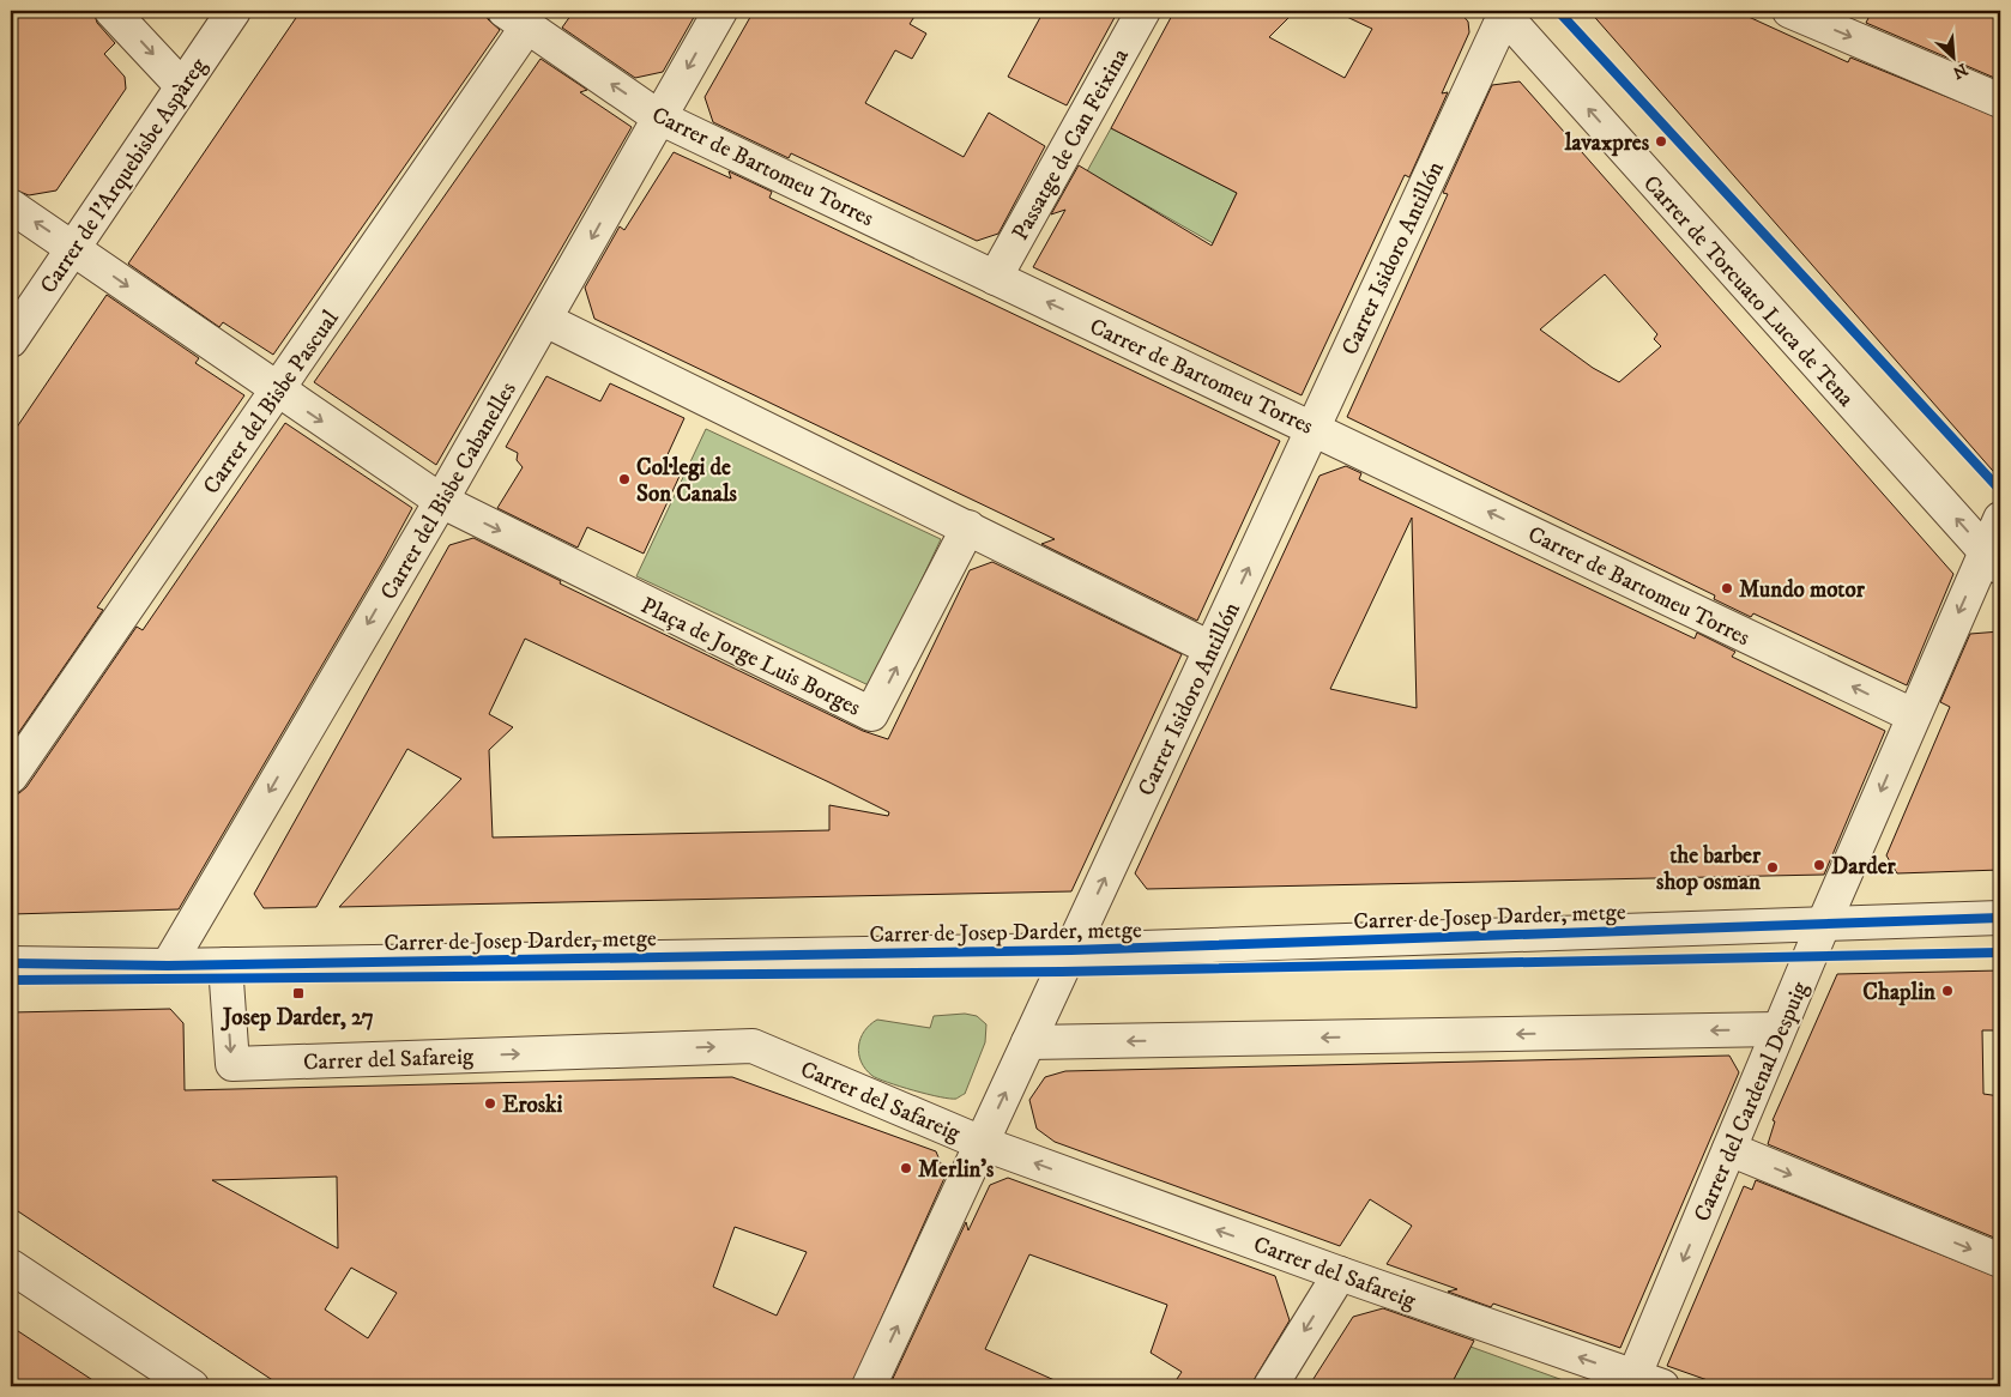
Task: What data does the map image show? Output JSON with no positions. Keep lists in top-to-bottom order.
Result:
{
  "streets": {
    "street": [
      "Passatge de Can Feixina",
      "Carrer de Bartomeu Torres",
      "Carrer de l'Arquebisbe Aspàreg",
      "Carrer Isidoro Antillón",
      "Carrer de Torcuato Luca de Tena",
      "Carrer del Bisbe Pascual",
      "Carrer del Bisbe Cabanelles",
      "Plaça de Jorge Luis Borges",
      "Carrer de Josep Darder, metge",
      "Carrer del Safareig",
      "Carrer del Cardenal Despuig"
    ]
  },
  "crossings": [
    ["Passatge de Can Feixina", "Carrer de Bartomeu Torres"],
    ["Carrer de Bartomeu Torres", "Carrer Isidoro Antillón"],
    ["Carrer de Bartomeu Torres", "Carrer del Bisbe Pascual"],
    ["Carrer de Bartomeu Torres", "Carrer del Bisbe Cabanelles"],
    ["Carrer de Bartomeu Torres", "Carrer del Cardenal Despuig"],
    ["Carrer Isidoro Antillón", "Carrer de Torcuato Luca de Tena"],
    ["Carrer Isidoro Antillón", "Carrer de Josep Darder, metge"],
    ["Carrer Isidoro Antillón", "Carrer del Safareig"],
    ["Carrer de Torcuato Luca de Tena", "Carrer del Cardenal Despuig"],
    ["Carrer del Bisbe Cabanelles", "Plaça de Jorge Luis Borges"],
    ["Carrer del Bisbe Cabanelles", "Carrer de Josep Darder, metge"],
    ["Carrer de Josep Darder, metge", "Carrer del Safareig"],
    ["Carrer de Josep Darder, metge", "Carrer del Cardenal Despuig"],
    ["Carrer del Safareig", "Carrer del Cardenal Despuig"]
  ],
  "one_way": [
    "Carrer de Bartomeu Torres",
    "Carrer Isidoro Antillón",
    "Carrer de Torcuato Luca de Tena",
    "Carrer del Bisbe Cabanelles",
    "Carrer del Cardenal Despuig"
  ],
  "places": {
    "other": [
      "lavaxpres",
      "Col·legi de Son Canals",
      "Mundo motor",
      "Darder",
      "the barber shop osman",
      "Chaplin",
      "Eroski",
      "Merlin's"
    ],
    "transit": ["Josep Darder, 27"]
  },
  "north": "bottom right"
}
